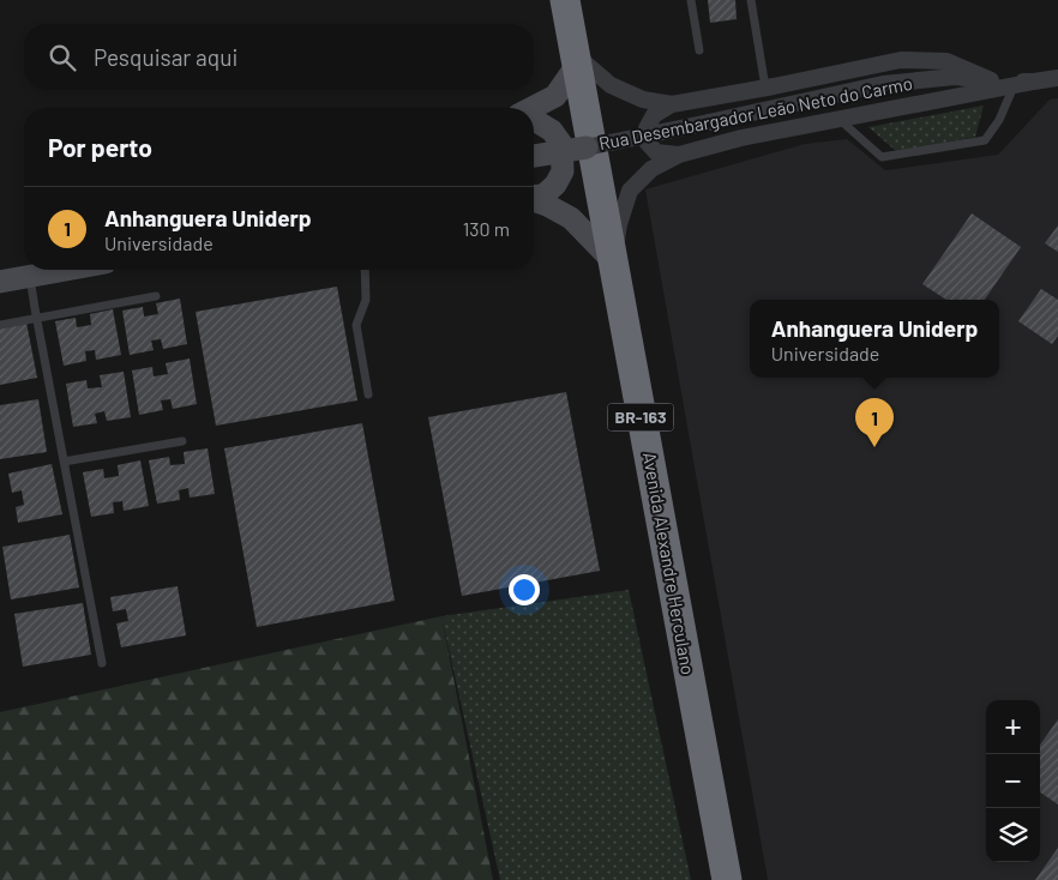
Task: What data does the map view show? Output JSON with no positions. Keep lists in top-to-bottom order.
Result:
{
  "streets": {
    "highway": ["BR-163", "Avenida Alexandre Herculano"],
    "main road": ["Rua Desembargador Leão Neto do Carmo"]
  },
  "page": {
    "search": "Pesquisar aqui",
    "heading": "Por perto",
    "list": [
      {
        "mark": "1",
        "name": "Anhanguera Uniderp",
        "note": "Universidade",
        "value": "130 m"
      }
    ],
    "popup": ["Anhanguera Uniderp", "Universidade"],
    "pins": "1",
    "map_buttons": ["+", "−"]
  }
}
